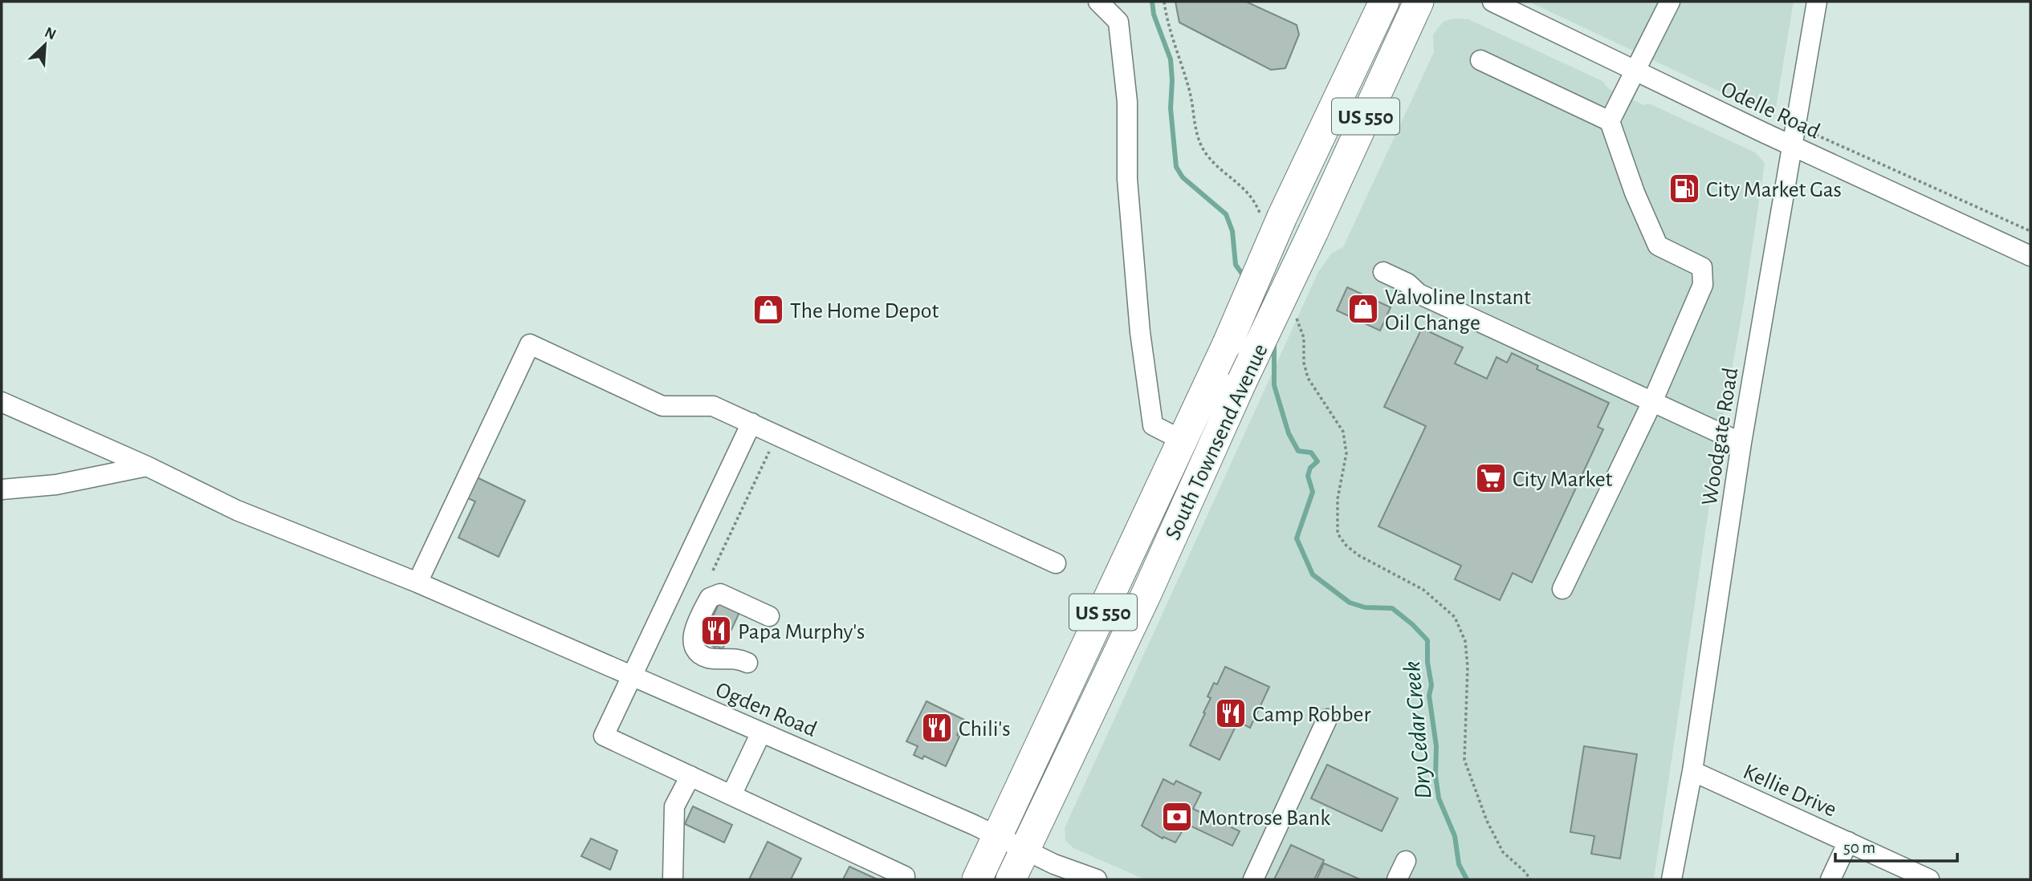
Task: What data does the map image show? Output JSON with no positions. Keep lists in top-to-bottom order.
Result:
{
  "streets": {
    "highway": ["US 550", "South Townsend Avenue"],
    "street": [
      "Odelle Road",
      "Woodgate Road",
      "Ogden Road",
      "Kellie Drive"
    ]
  },
  "crossings": [
    ["Odelle Road", "Woodgate Road"],
    ["Woodgate Road", "Kellie Drive"],
    ["South Townsend Avenue", "Ogden Road"]
  ],
  "water": ["Dry Cedar Creek"],
  "places": {
    "fuel station": ["City Market Gas"],
    "shop": ["Valvoline Instant Oil Change", "The Home Depot"],
    "supermarket": ["City Market"],
    "restaurant": ["Papa Murphy's", "Camp Robber", "Chili's"],
    "bank": ["Montrose Bank"]
  },
  "scale_bar": "50 m",
  "north": "top right"
}
